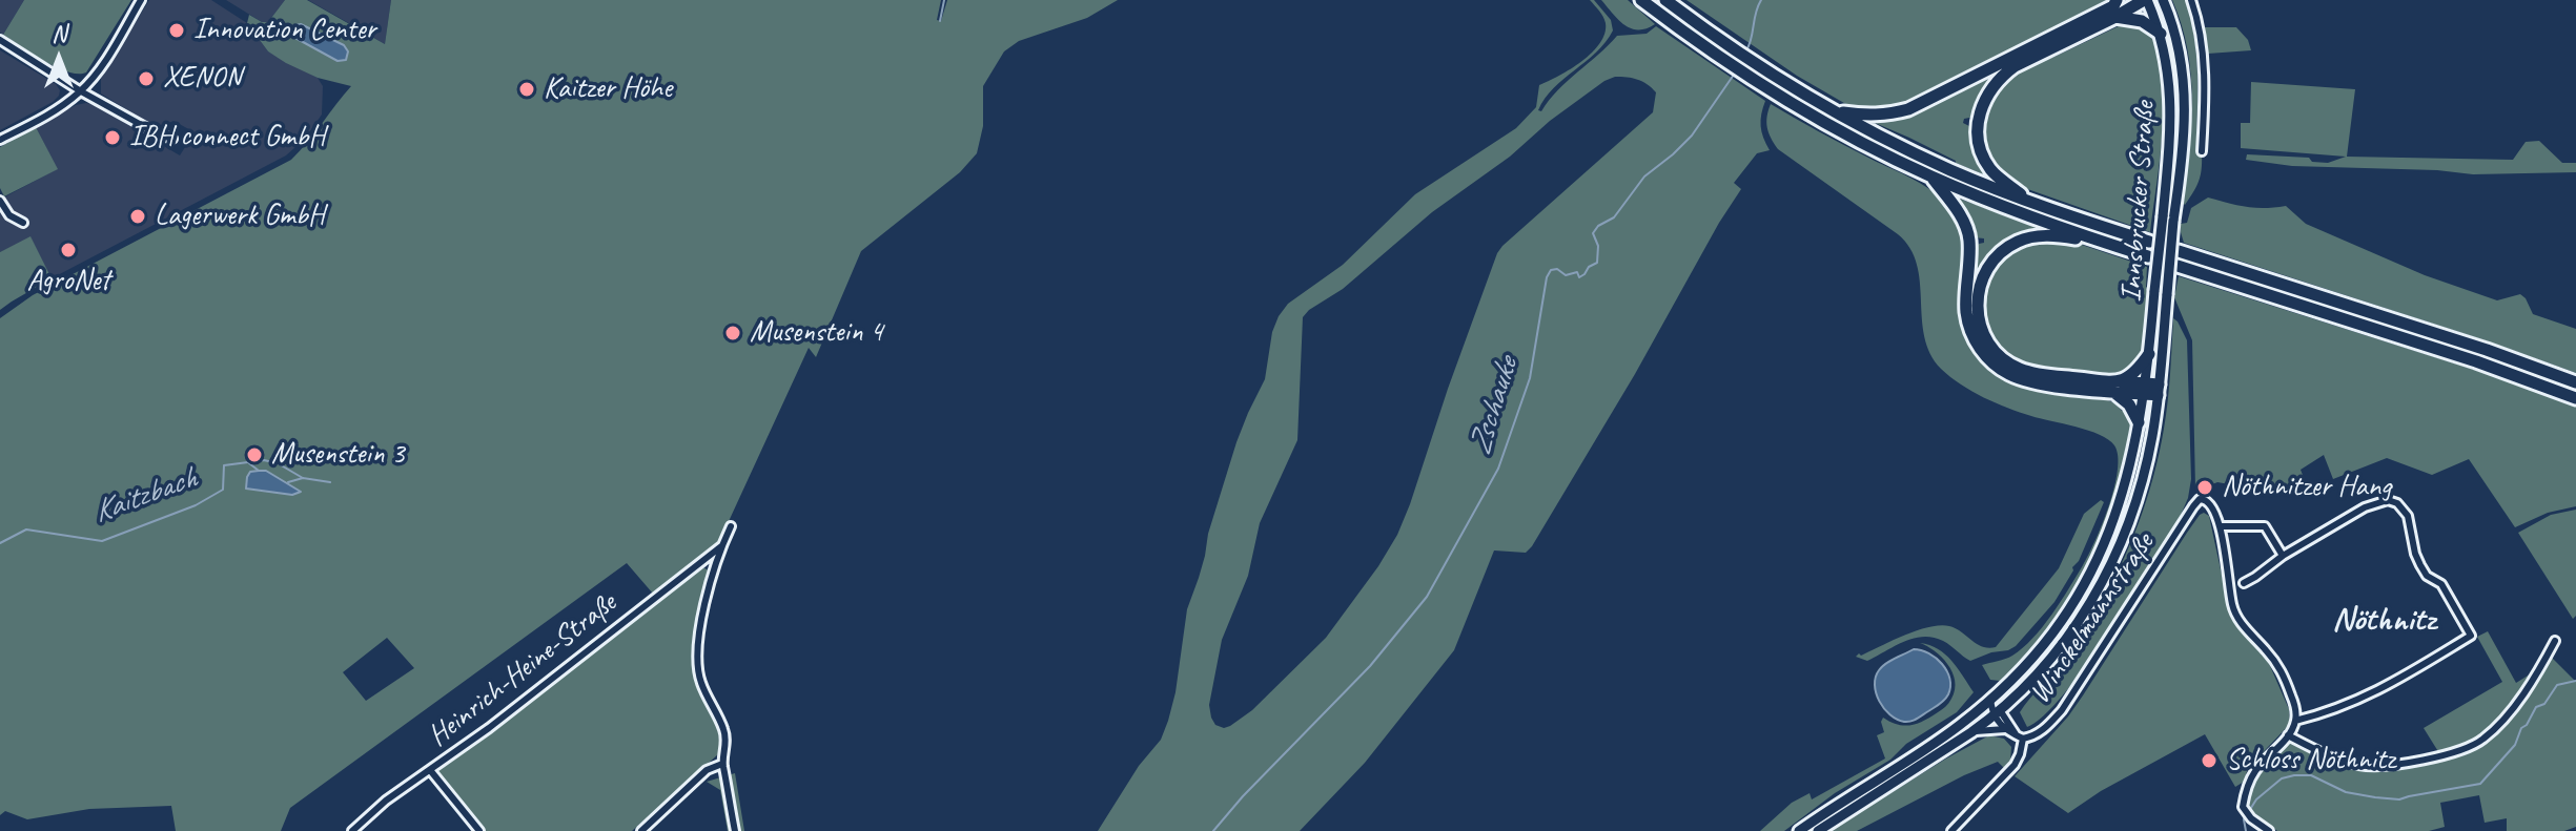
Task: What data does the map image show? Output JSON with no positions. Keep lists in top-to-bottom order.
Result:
{
  "streets": {
    "main road": ["Innsbrucker Straße"],
    "street": ["Winckelmannstraße", "Heinrich-Heine-Straße"]
  },
  "districts": ["Nöthnitz"],
  "water": ["Zschauke", "Kaitzbach"],
  "places": [
    "Innovation Center",
    "XENON",
    "Kaitzer Höhe",
    "IBH connect GmbH",
    "Lagerwerk GmbH",
    "AgroNet",
    "Musenstein 4",
    "Musenstein 3",
    "Nöthnitzer Hang",
    "Schloss Nöthnitz"
  ],
  "north": "top"
}
